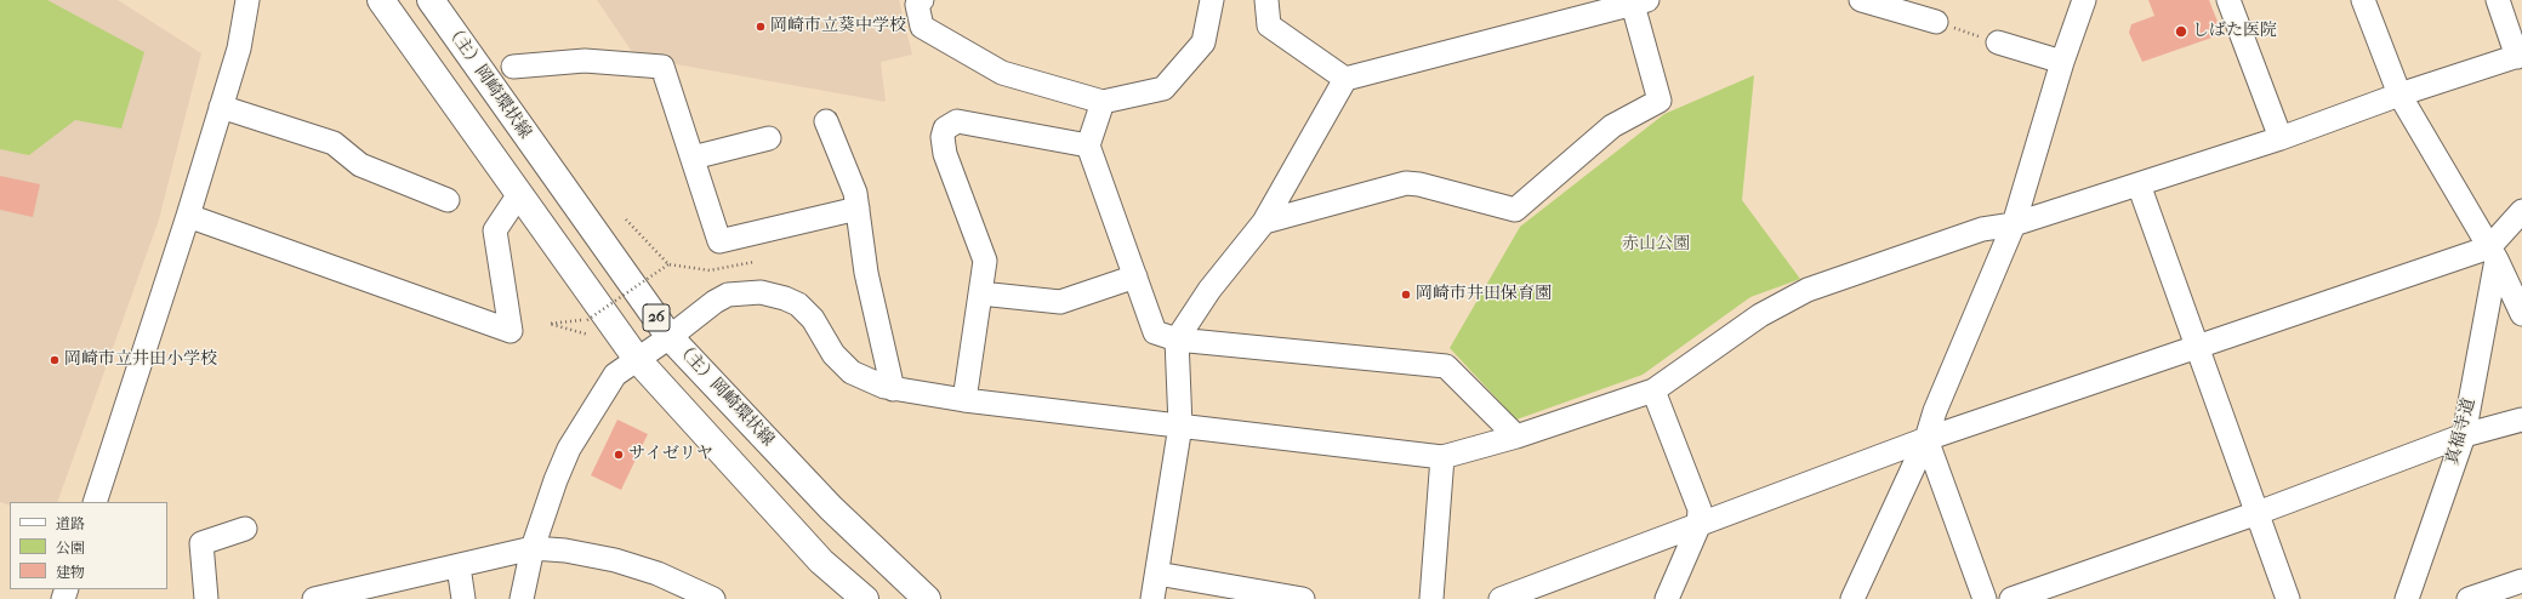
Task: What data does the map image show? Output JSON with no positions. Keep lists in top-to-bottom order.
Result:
{
  "streets": {
    "main road": ["（主）岡崎環状線", "26"],
    "street": ["真福寺道"]
  },
  "parks": ["赤山公園"],
  "places": [
    "岡崎市立葵中学校",
    "しばた医院",
    "岡崎市井田保育園",
    "岡崎市立井田小学校",
    "サイゼリヤ"
  ],
  "legend": ["道路", "公園", "建物"]
}
